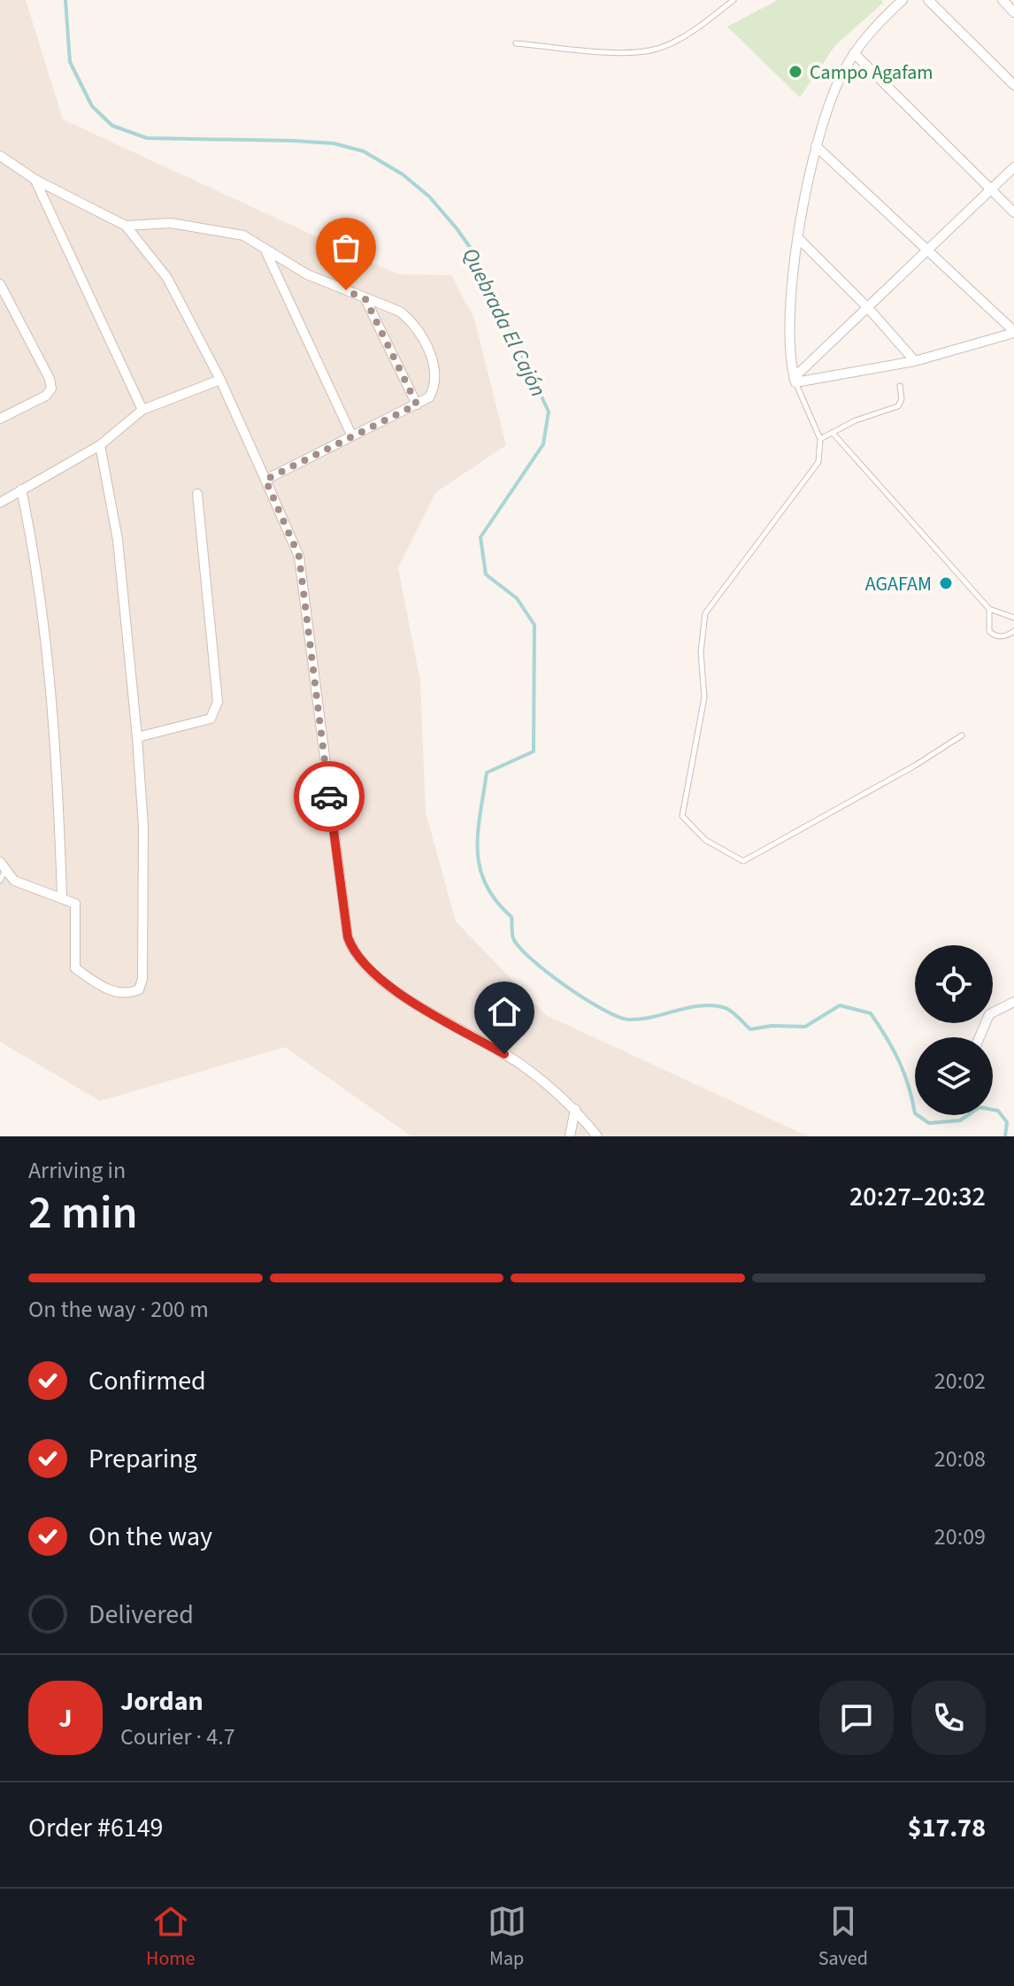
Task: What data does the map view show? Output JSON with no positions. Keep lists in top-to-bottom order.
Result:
{
  "water": ["Quebrada El Cajón"],
  "places": ["Campo Agafam", "AGAFAM"],
  "page": {
    "heading": ["2 min", "Arriving in", "20:27–20:32"],
    "panel": [
      "Jordan",
      "Courier · 4.7",
      "Order #6149",
      "$17.78"
    ],
    "bar": "On the way · 200 m",
    "list": [
      ["Confirmed", "20:02"],
      ["Preparing", "20:08"],
      ["On the way", "20:09"],
      "Delivered"
    ],
    "round": "J",
    "tabs": ["Home", "Map", "Saved"]
  }
}
